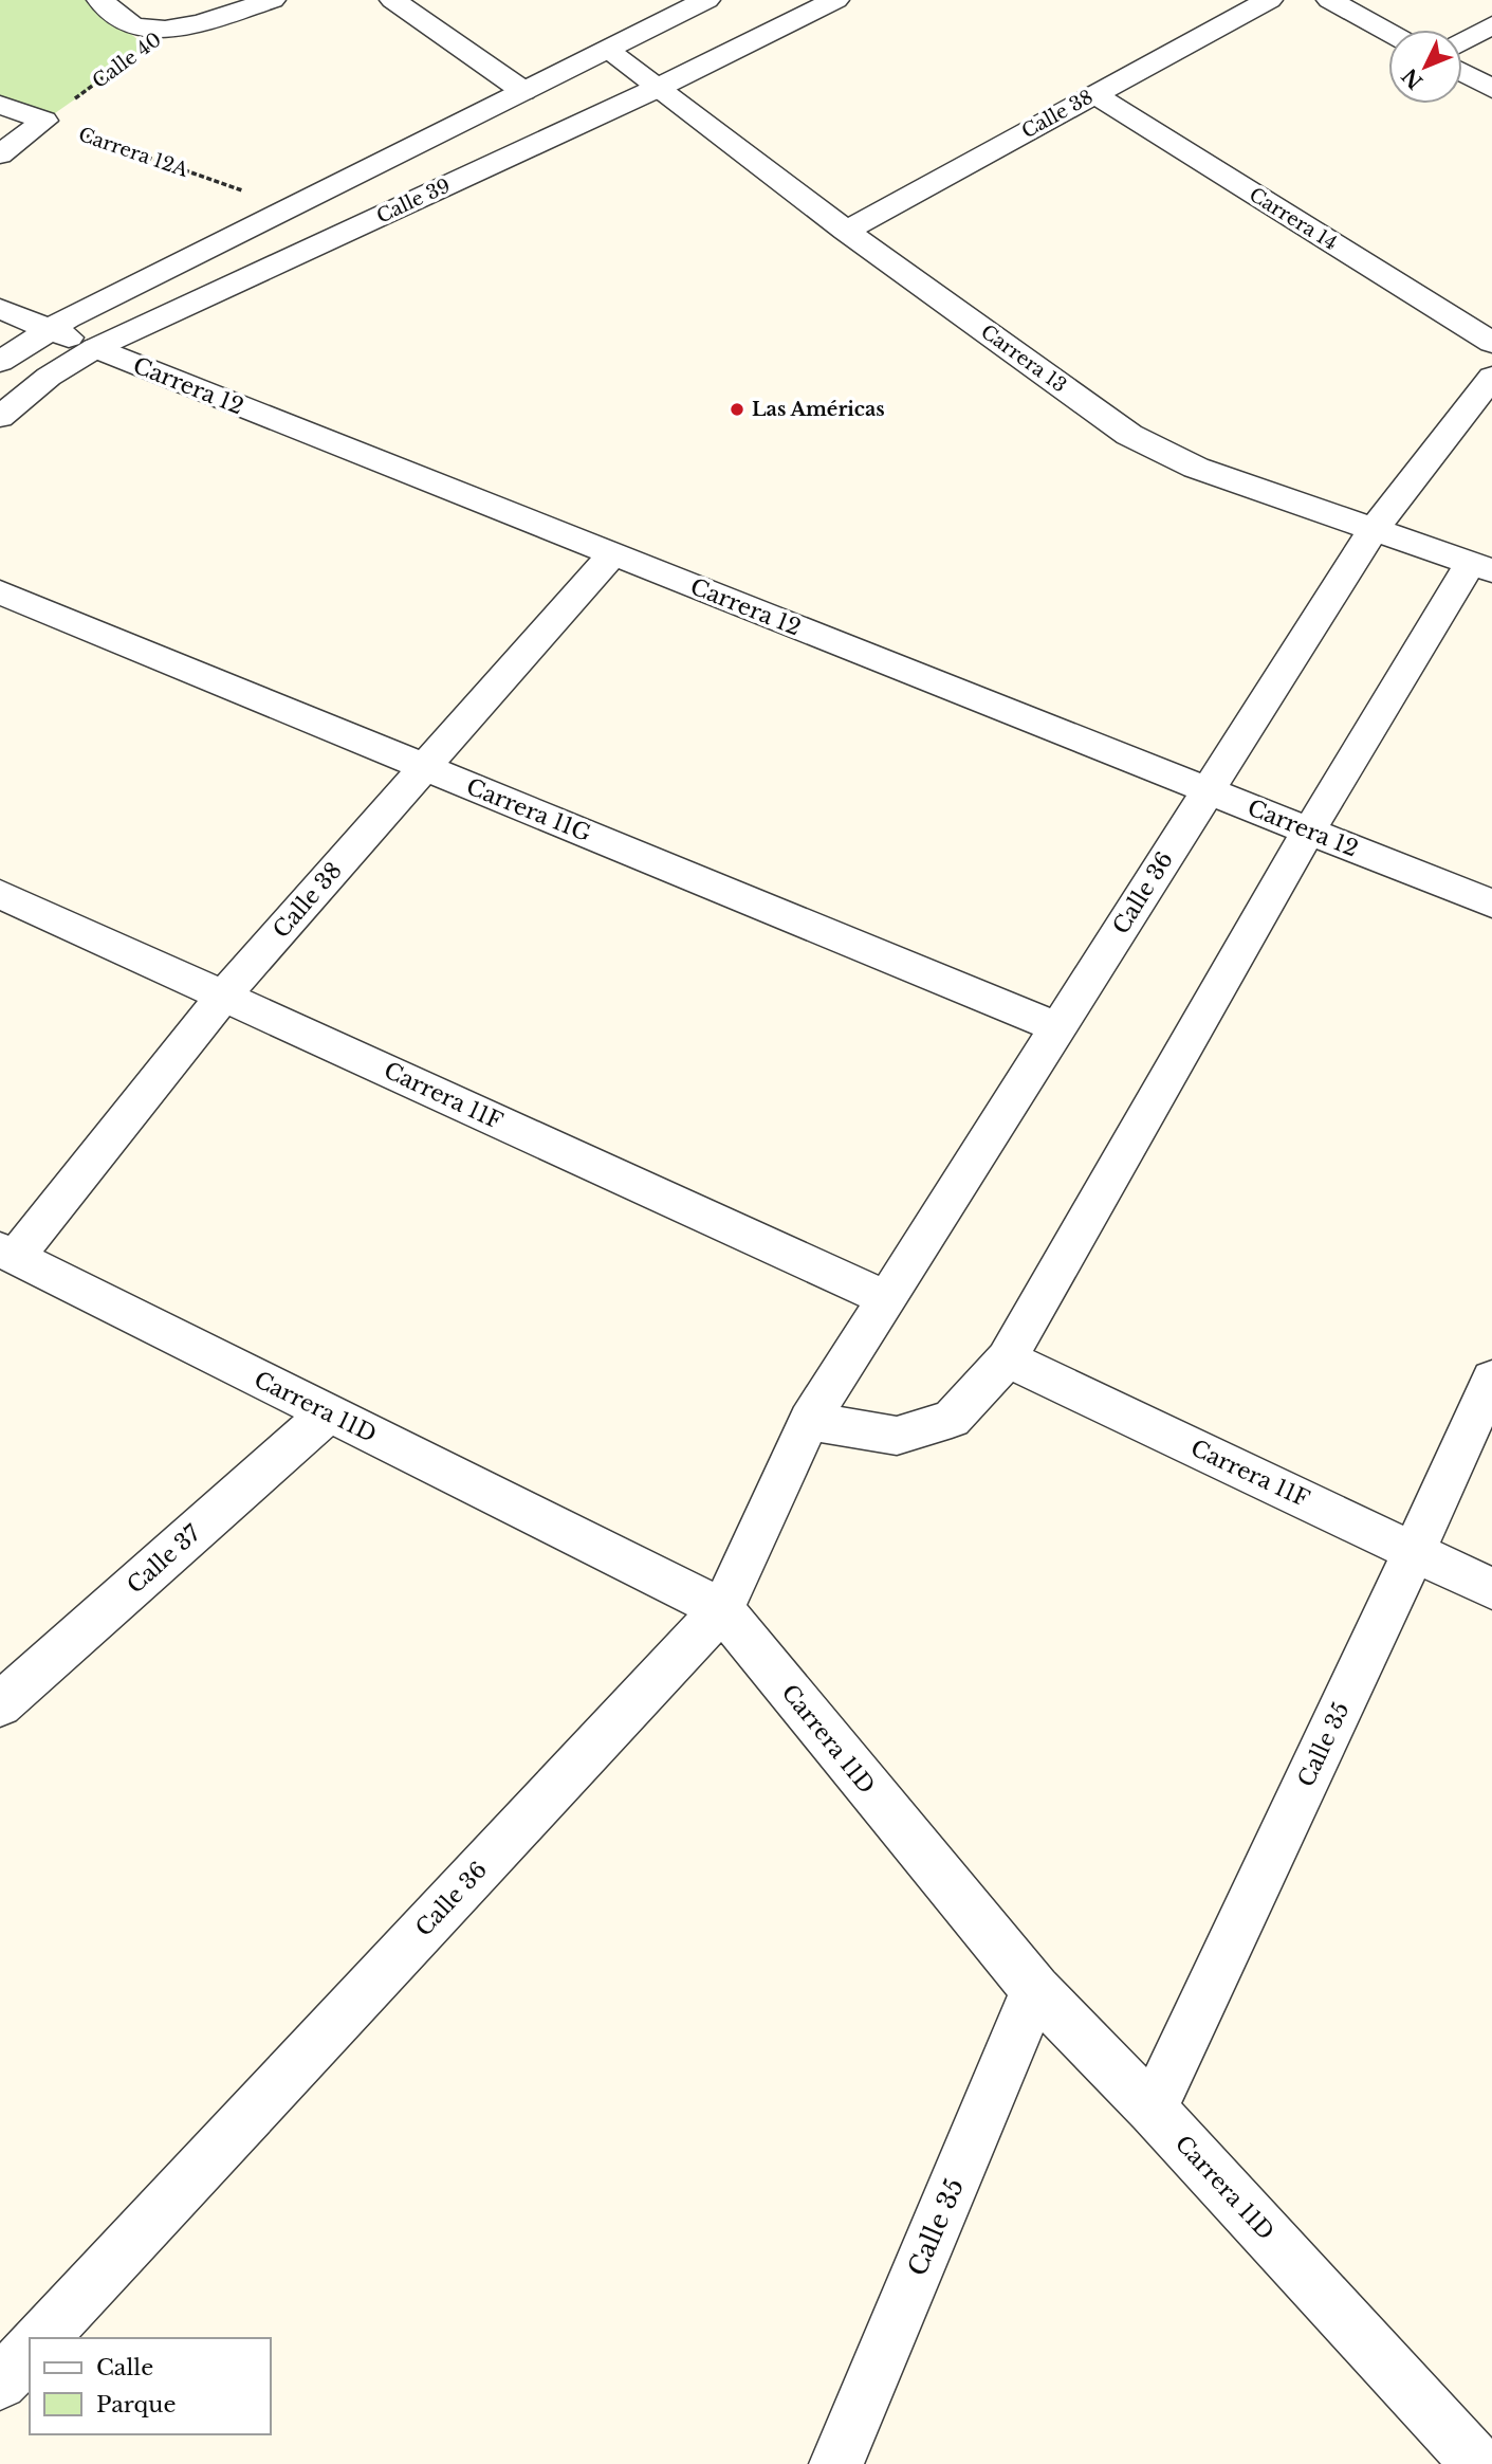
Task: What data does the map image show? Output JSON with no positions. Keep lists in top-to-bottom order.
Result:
{
  "streets": {
    "street": [
      "Calle 40",
      "Calle 38",
      "Calle 39",
      "Carrera 14",
      "Carrera 13",
      "Carrera 12",
      "Carrera 11G",
      "Calle 36",
      "Carrera 11F",
      "Carrera 11D",
      "Calle 37",
      "Calle 35"
    ],
    "path": ["Carrera 12A"]
  },
  "crossings": [
    ["Calle 40", "Carrera 12A"],
    ["Calle 38", "Carrera 14"],
    ["Calle 38", "Carrera 13"],
    ["Calle 38", "Carrera 12"],
    ["Calle 38", "Carrera 11G"],
    ["Calle 38", "Carrera 11F"],
    ["Calle 38", "Carrera 11D"],
    ["Calle 39", "Carrera 13"],
    ["Calle 39", "Carrera 12"],
    ["Carrera 13", "Calle 36"],
    ["Carrera 12", "Calle 36"],
    ["Carrera 11G", "Calle 36"],
    ["Calle 36", "Carrera 11F"],
    ["Calle 36", "Carrera 11D"],
    ["Carrera 11F", "Calle 35"],
    ["Carrera 11D", "Calle 37"],
    ["Carrera 11D", "Calle 35"]
  ],
  "places": ["Las Américas"],
  "legend": ["Calle", "Parque"],
  "north": "bottom left"
}
